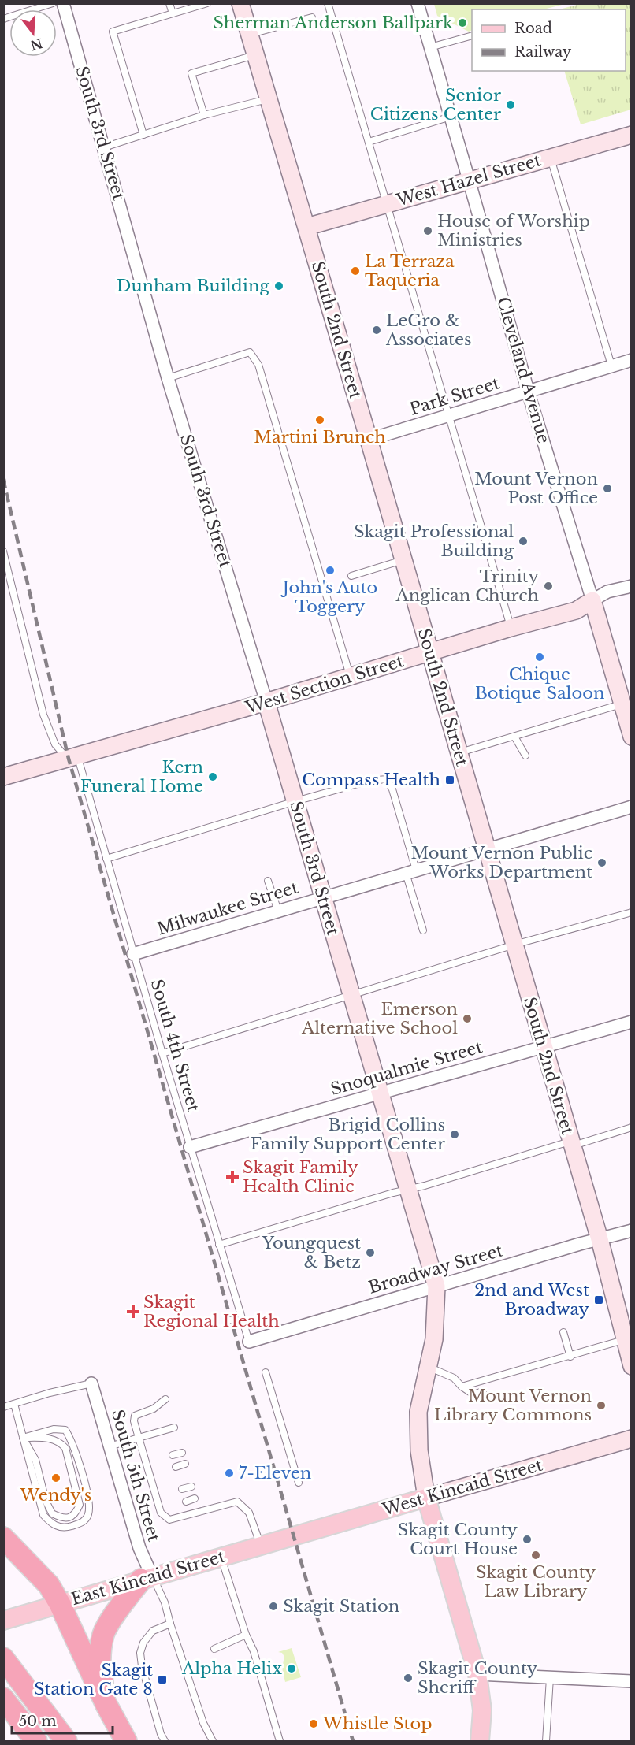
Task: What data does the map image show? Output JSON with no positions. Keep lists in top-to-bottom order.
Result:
{
  "streets": {
    "main road": ["South 3rd Street", "West Kincaid Street", "East Kincaid Street"],
    "street": [
      "West Hazel Street",
      "South 2nd Street",
      "Cleveland Avenue",
      "Park Street",
      "West Section Street",
      "Milwaukee Street",
      "Snoqualmie Street",
      "Broadway Street",
      "South 5th Street"
    ],
    "lane": ["South 4th Street"]
  },
  "crossings": [
    ["South 3rd Street", "West Section Street"],
    ["South 3rd Street", "Milwaukee Street"],
    ["South 3rd Street", "Snoqualmie Street"],
    ["South 3rd Street", "Broadway Street"],
    ["South 3rd Street", "West Kincaid Street"],
    ["West Hazel Street", "South 2nd Street"],
    ["West Hazel Street", "Cleveland Avenue"],
    ["South 2nd Street", "Park Street"],
    ["South 2nd Street", "West Section Street"],
    ["South 2nd Street", "Milwaukee Street"],
    ["South 2nd Street", "Snoqualmie Street"],
    ["South 2nd Street", "Broadway Street"],
    ["Cleveland Avenue", "Park Street"],
    ["Cleveland Avenue", "West Section Street"],
    ["West Section Street", "South 4th Street"],
    ["Milwaukee Street", "South 4th Street"],
    ["South 4th Street", "Snoqualmie Street"],
    ["South 4th Street", "Broadway Street"],
    ["South 5th Street", "East Kincaid Street"],
    ["West Kincaid Street", "East Kincaid Street"]
  ],
  "places": {
    "other": [
      "Sherman Anderson Ballpark",
      "Senior Citizens Center",
      "House of Worship Ministries",
      "La Terraza Taqueria",
      "Dunham Building",
      "LeGro & Associates",
      "Martini Brunch",
      "Mount Vernon Post Office",
      "Skagit Professional Building",
      "John's Auto Toggery",
      "Trinity Anglican Church",
      "Chique Botique Saloon",
      "Kern Funeral Home",
      "Mount Vernon Public Works Department",
      "Emerson Alternative School",
      "Brigid Collins Family Support Center",
      "Youngquest & Betz",
      "Mount Vernon Library Commons",
      "7-Eleven",
      "Wendy's",
      "Skagit County Court House",
      "Skagit County Law Library",
      "Skagit Station",
      "Alpha Helix",
      "Skagit County Sheriff",
      "Whistle Stop"
    ],
    "transit": ["Compass Health", "2nd and West Broadway", "Skagit Station Gate 8"],
    "health": ["Skagit Family Health Clinic", "Skagit Regional Health"]
  },
  "legend": ["Road", "Railway"],
  "scale_bar": "50 m",
  "north": "bottom"
}
